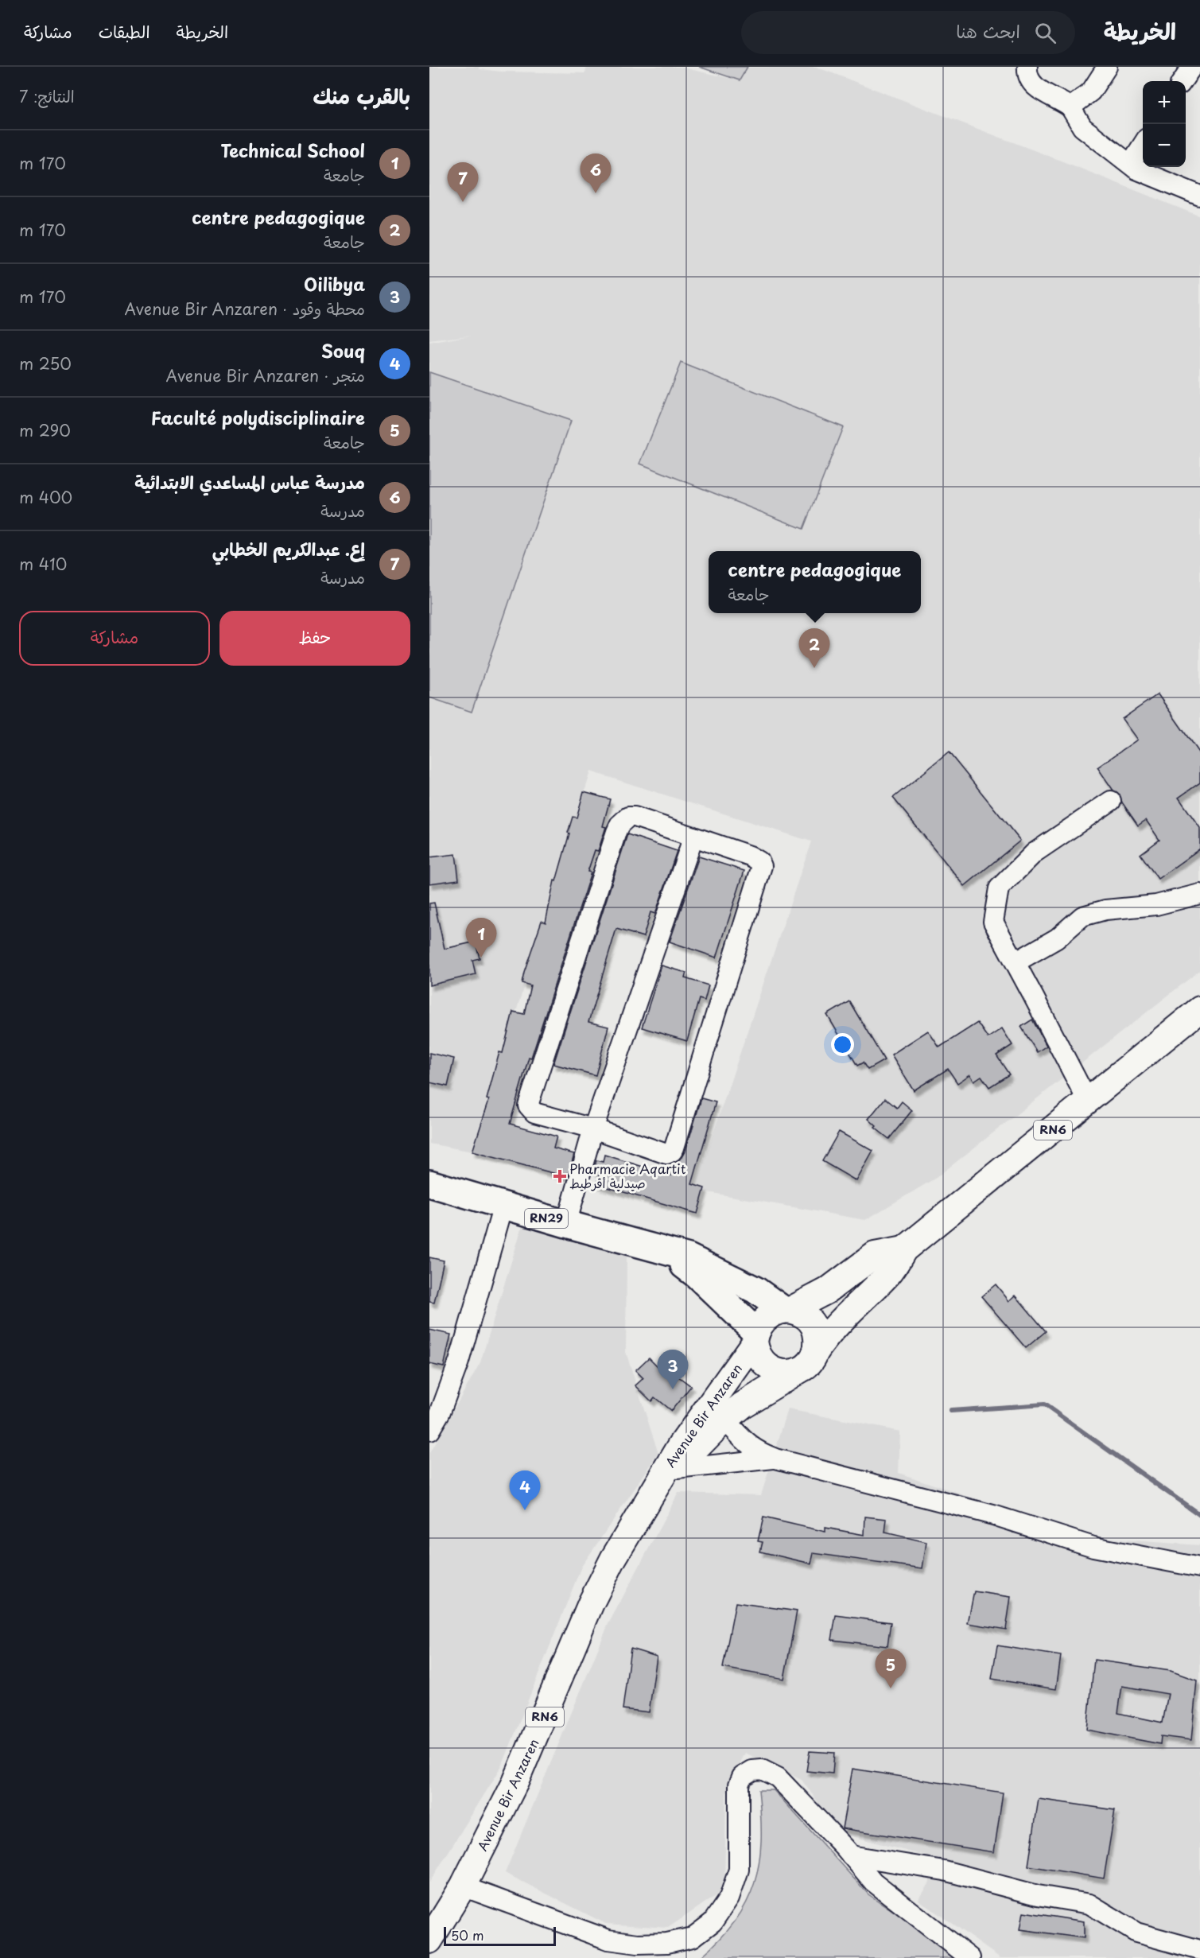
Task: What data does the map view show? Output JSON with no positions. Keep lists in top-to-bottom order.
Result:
{
  "streets": {
    "highway": ["RN29"],
    "main road": ["RN6", "Avenue Bir Anzaren"]
  },
  "crossings": [
    ["RN6", "RN29"],
    ["RN6", "Avenue Bir Anzaren"],
    ["RN29", "Avenue Bir Anzaren"]
  ],
  "places": {
    "health": ["Pharmacie Aqartit صيدلية أقرطيط"]
  },
  "scale_bar": "50 m",
  "page": {
    "header": "الخريطة",
    "search": "ابحث هنا",
    "nav": ["الخريطة", "الطبقات", "مشاركة"],
    "heading": ["بالقرب منك", "النتائج: 7"],
    "map_buttons": ["+", "−"],
    "list": [
      {
        "mark": "1",
        "name": "Technical School",
        "note": "جامعة",
        "value": "170 m"
      },
      {
        "mark": "2",
        "name": "centre pedagogique",
        "note": "جامعة",
        "value": "170 m"
      },
      {
        "mark": "3",
        "name": "Oilibya",
        "note": "محطة وقود · Avenue Bir Anzaren",
        "value": "170 m"
      },
      {
        "mark": "4",
        "name": "Souq",
        "note": "متجر · Avenue Bir Anzaren",
        "value": "250 m"
      },
      {
        "mark": "5",
        "name": "Faculté polydisciplinaire",
        "note": "جامعة",
        "value": "290 m"
      },
      {
        "mark": "6",
        "name": "مدرسة عباس المساعدي الابتدائية",
        "note": "مدرسة",
        "value": "400 m"
      },
      {
        "mark": "7",
        "name": "إع. عبدالكريم الخطابي",
        "note": "مدرسة",
        "value": "410 m"
      }
    ],
    "pins": [
      "6",
      "7",
      "2",
      "1",
      "3",
      "4",
      "5"
    ],
    "popup": ["centre pedagogique", "جامعة"],
    "buttons": ["حفظ", "مشاركة"],
    "scale": "50 m"
  }
}
